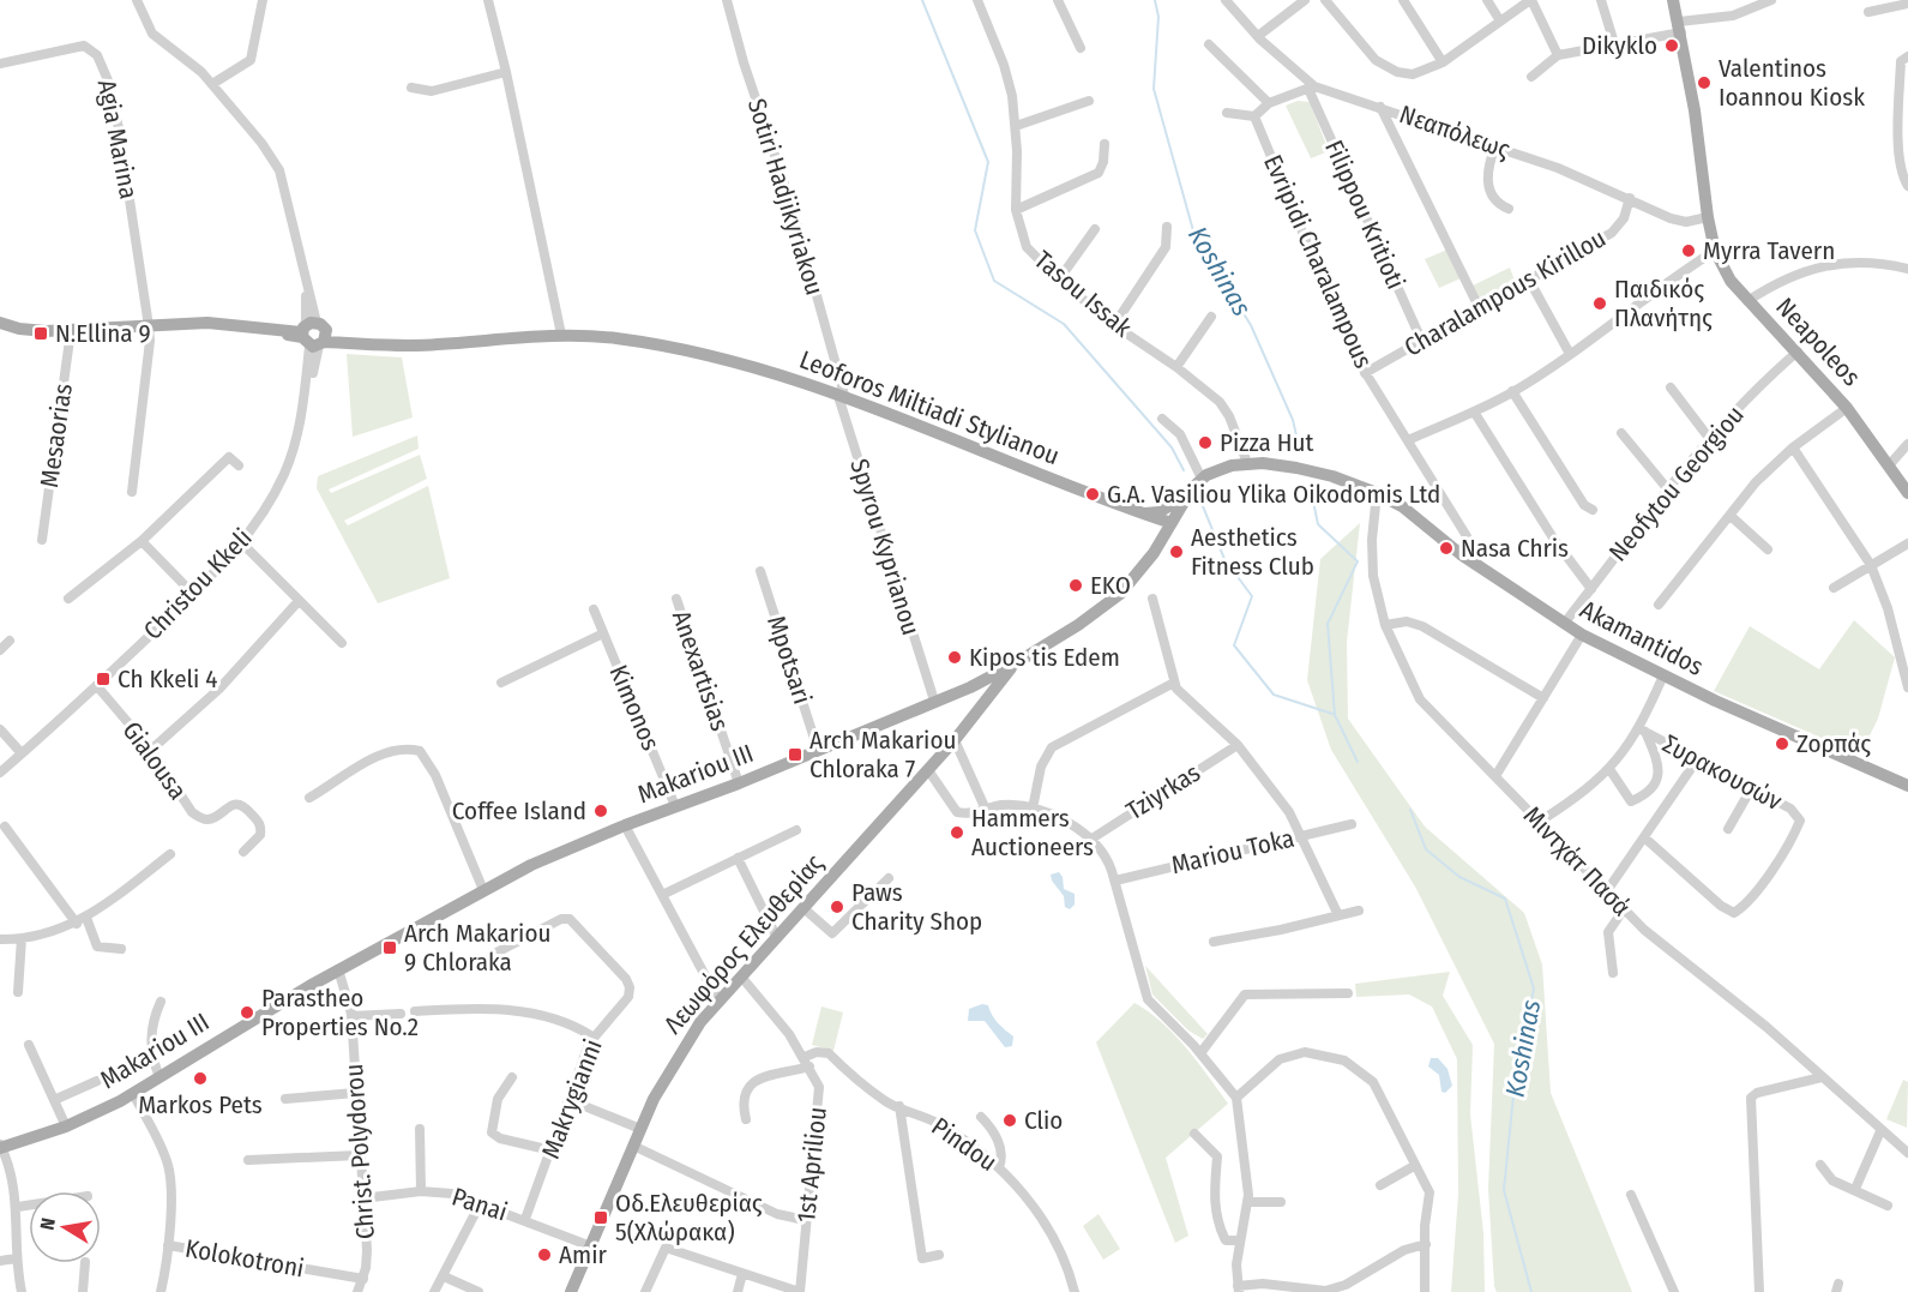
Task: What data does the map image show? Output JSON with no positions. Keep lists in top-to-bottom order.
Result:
{
  "streets": {
    "main road": [
      "Neapoleos",
      "Leoforos Miltiadi Stylianou",
      "Akamantidos",
      "Makariou III",
      "Λεωφόρος Ελευθερίας"
    ],
    "street": [
      "Νεαπόλεως",
      "Agia Marina",
      "Sotiri Hadjikyriakou",
      "Filippou Kritioti",
      "Evripidi Charalampous",
      "Charalampous Kirillou",
      "Tasou Issak",
      "Mesaorias",
      "Neofytou Georgiou",
      "Spyrou Kyprianou",
      "Christou Kkeli",
      "Mpotsari",
      "Anexartisias",
      "Kimonos",
      "Gialousa",
      "Συρακουσών",
      "Tziyrkas",
      "Mariou Toka",
      "Μιντχάτ Πασά",
      "Makrygianni",
      "Pindou",
      "Christ. Polydorou",
      "1st Apriliou",
      "Panai",
      "Kolokotroni"
    ]
  },
  "crossings": [
    ["Νεαπόλεως", "Filippou Kritioti"],
    ["Νεαπόλεως", "Charalampous Kirillou"],
    ["Νεαπόλεως", "Neapoleos"],
    ["Agia Marina", "Leoforos Miltiadi Stylianou"],
    ["Sotiri Hadjikyriakou", "Leoforos Miltiadi Stylianou"],
    ["Sotiri Hadjikyriakou", "Spyrou Kyprianou"],
    ["Filippou Kritioti", "Charalampous Kirillou"],
    ["Evripidi Charalampous", "Charalampous Kirillou"],
    ["Evripidi Charalampous", "Akamantidos"],
    ["Tasou Issak", "Makariou III"],
    ["Neapoleos", "Neofytou Georgiou"],
    ["Leoforos Miltiadi Stylianou", "Spyrou Kyprianou"],
    ["Leoforos Miltiadi Stylianou", "Christou Kkeli"],
    ["Leoforos Miltiadi Stylianou", "Makariou III"],
    ["Neofytou Georgiou", "Akamantidos"],
    ["Spyrou Kyprianou", "Makariou III"],
    ["Christou Kkeli", "Gialousa"],
    ["Akamantidos", "Συρακουσών"],
    ["Akamantidos", "Makariou III"],
    ["Akamantidos", "Μιντχάτ Πασά"],
    ["Mpotsari", "Makariou III"],
    ["Anexartisias", "Makariou III"],
    ["Kimonos", "Makariou III"],
    ["Συρακουσών", "Μιντχάτ Πασά"],
    ["Makariou III", "Μιντχάτ Πασά"],
    ["Makariou III", "Λεωφόρος Ελευθερίας"],
    ["Makariou III", "Christ. Polydorou"],
    ["Λεωφόρος Ελευθερίας", "1st Apriliou"],
    ["Λεωφόρος Ελευθερίας", "Panai"],
    ["Makrygianni", "Panai"],
    ["Pindou", "1st Apriliou"],
    ["Christ. Polydorou", "Panai"],
    ["Christ. Polydorou", "Kolokotroni"]
  ],
  "water": ["Koshinas"],
  "places": {
    "other": [
      "Dikyklo",
      "Valentinos Ioannou Kiosk",
      "Myrra Tavern",
      "Παιδικός Πλανήτης",
      "Pizza Hut",
      "G.A. Vasiliou Ylika Oikodomis Ltd",
      "Nasa Chris",
      "Aesthetics Fitness Club",
      "EKO",
      "Kipos tis Edem",
      "Ζορπάς",
      "Coffee Island",
      "Hammers Auctioneers",
      "Paws Charity Shop",
      "Parastheo Properties No.2",
      "Markos Pets",
      "Clio",
      "Amir"
    ],
    "transit": [
      "N.Ellina 9",
      "Ch Kkeli 4",
      "Arch Makariou Chloraka 7",
      "Arch Makariou 9 Chloraka",
      "Οδ.Ελευθερίας 5(Χλώρακα)"
    ]
  },
  "north": "left"
}
